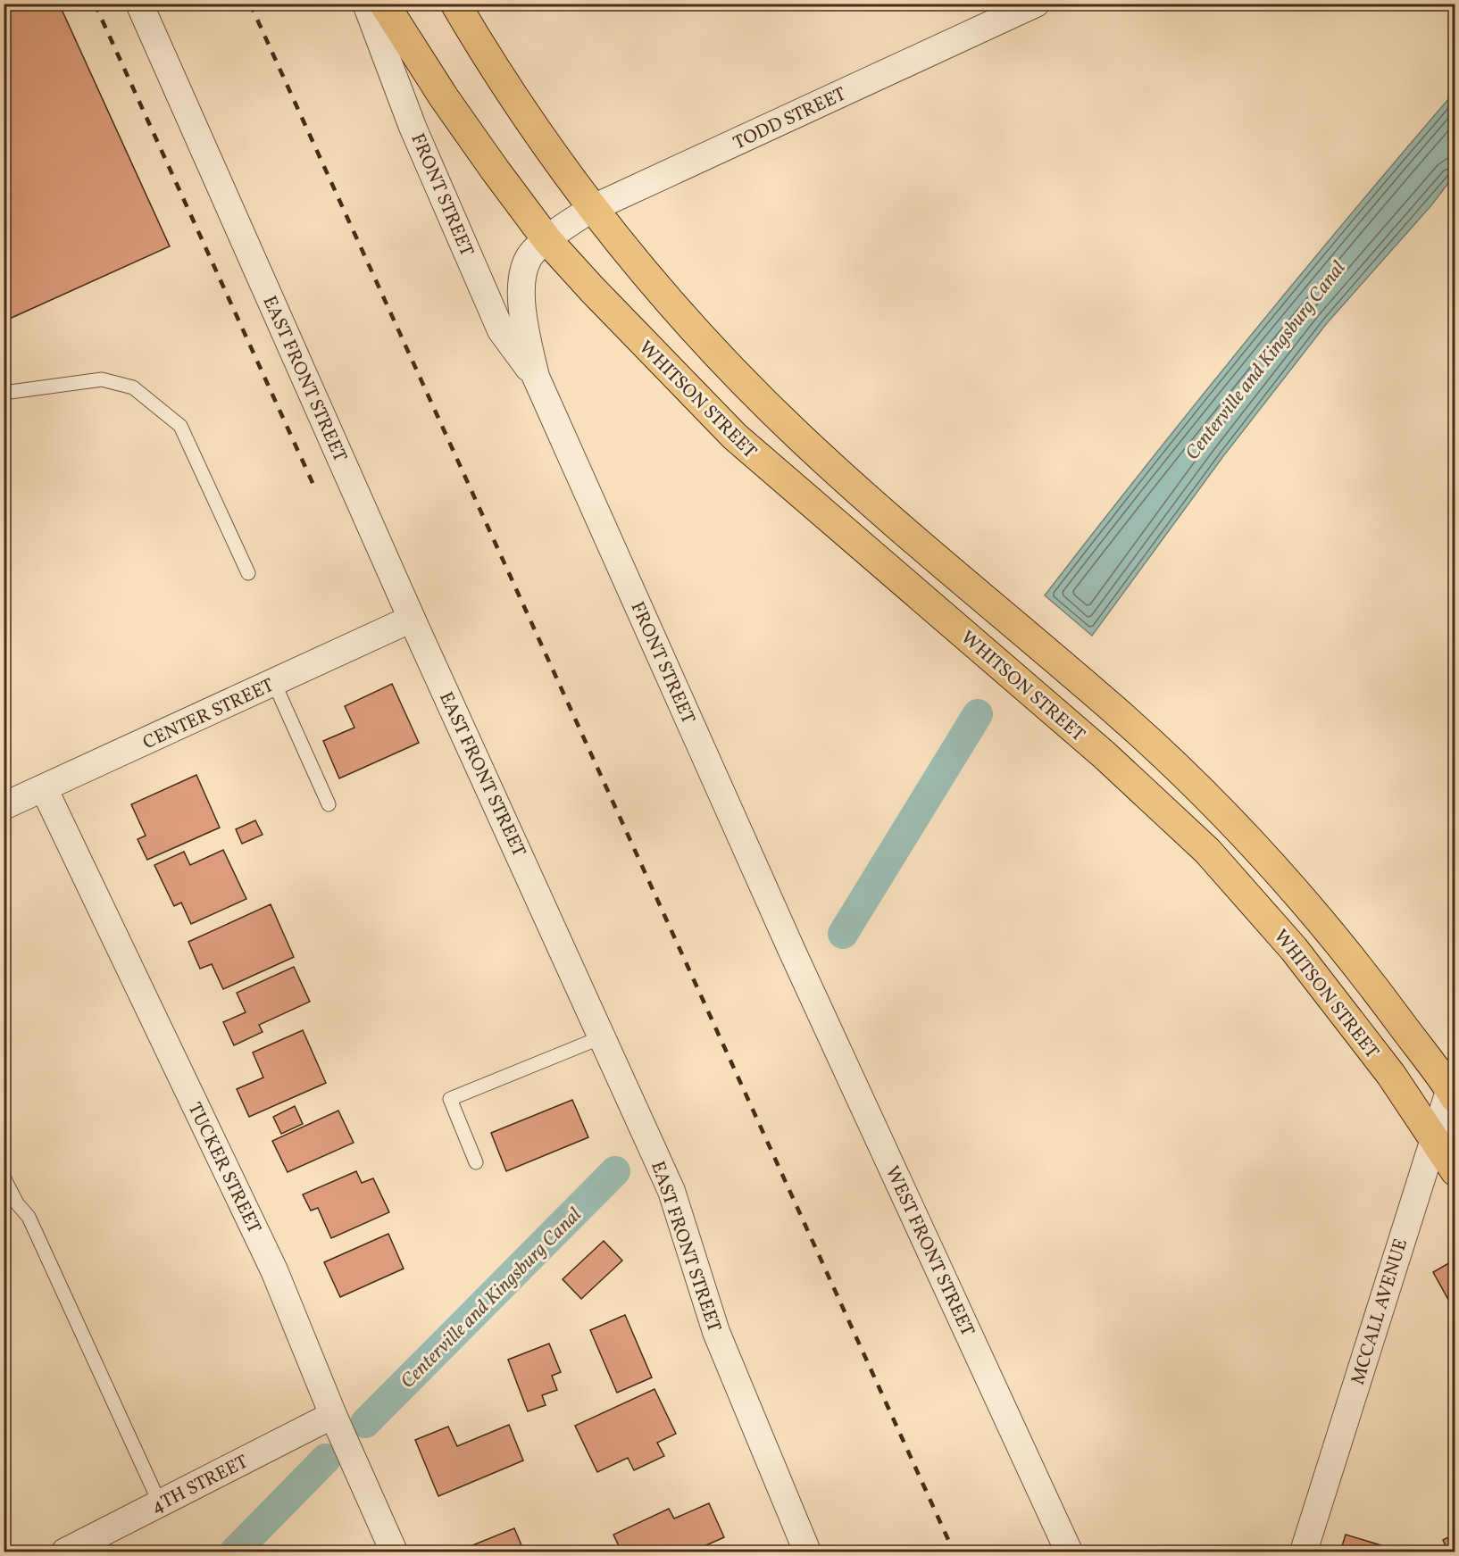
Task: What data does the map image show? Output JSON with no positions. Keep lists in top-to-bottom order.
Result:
{
  "streets": {
    "main road": ["WHITSON STREET"],
    "street": [
      "TODD STREET",
      "FRONT STREET",
      "EAST FRONT STREET",
      "CENTER STREET",
      "TUCKER STREET",
      "WEST FRONT STREET",
      "MCCALL AVENUE",
      "4TH STREET"
    ]
  },
  "crossings": [
    ["TODD STREET", "FRONT STREET"],
    ["TODD STREET", "WHITSON STREET"],
    ["FRONT STREET", "WHITSON STREET"],
    ["FRONT STREET", "WEST FRONT STREET"],
    ["EAST FRONT STREET", "CENTER STREET"],
    ["WHITSON STREET", "MCCALL AVENUE"],
    ["CENTER STREET", "TUCKER STREET"],
    ["TUCKER STREET", "4TH STREET"]
  ],
  "water": ["Centerville and Kingsburg Canal"]
}
